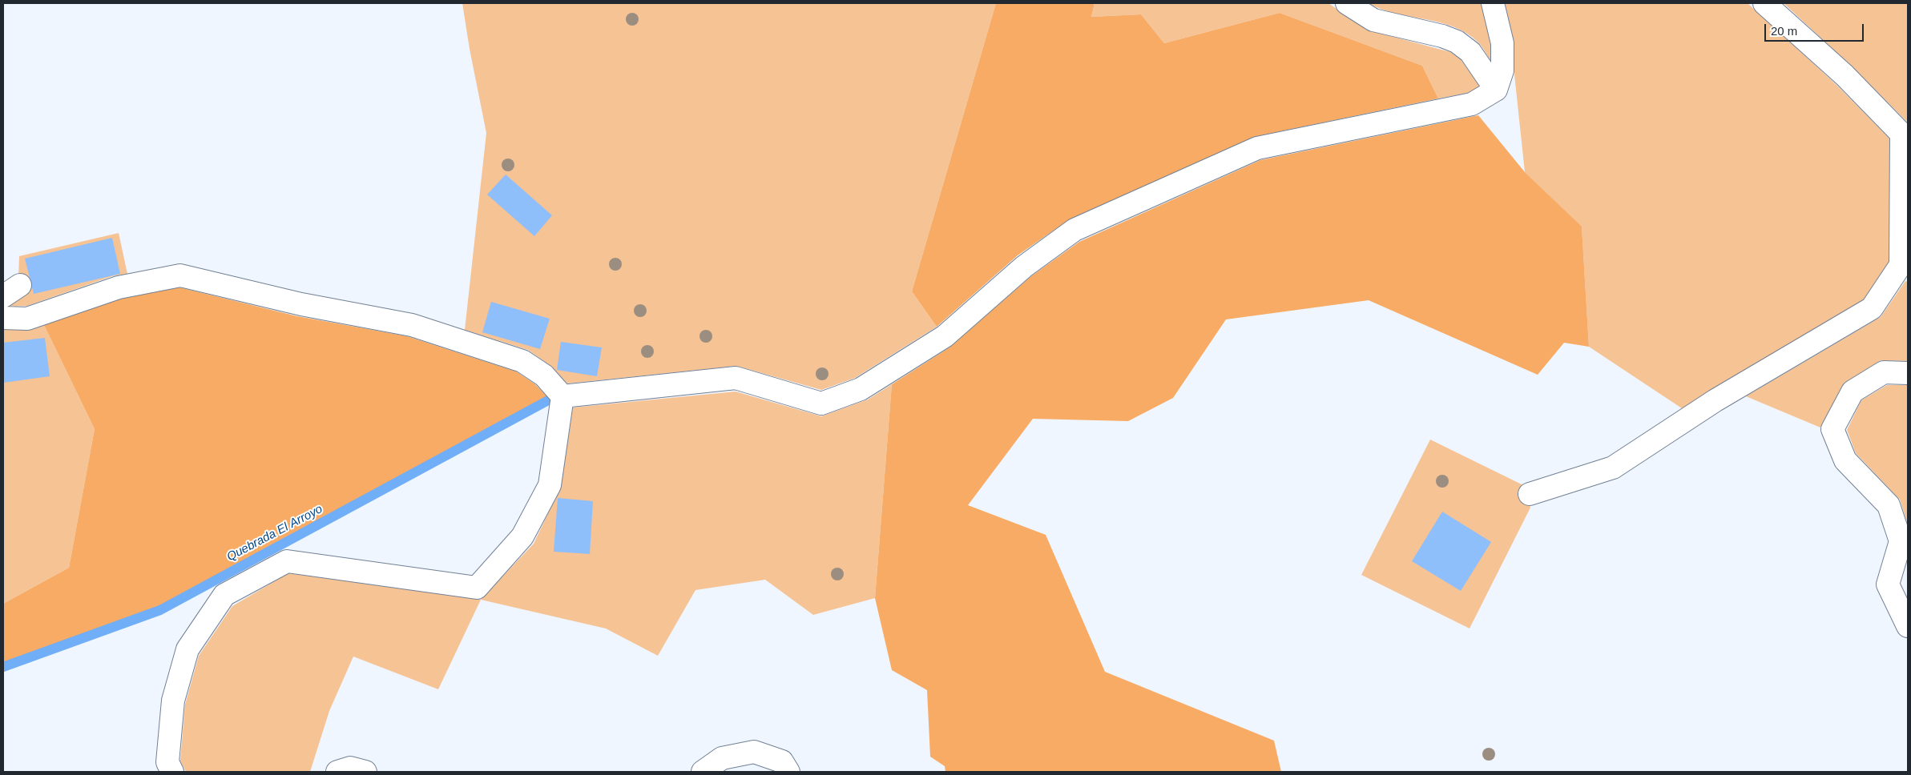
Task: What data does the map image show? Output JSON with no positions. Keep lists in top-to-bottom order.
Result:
{
  "water": ["Quebrada El Arroyo"],
  "scale_bar": "20 m"
}
